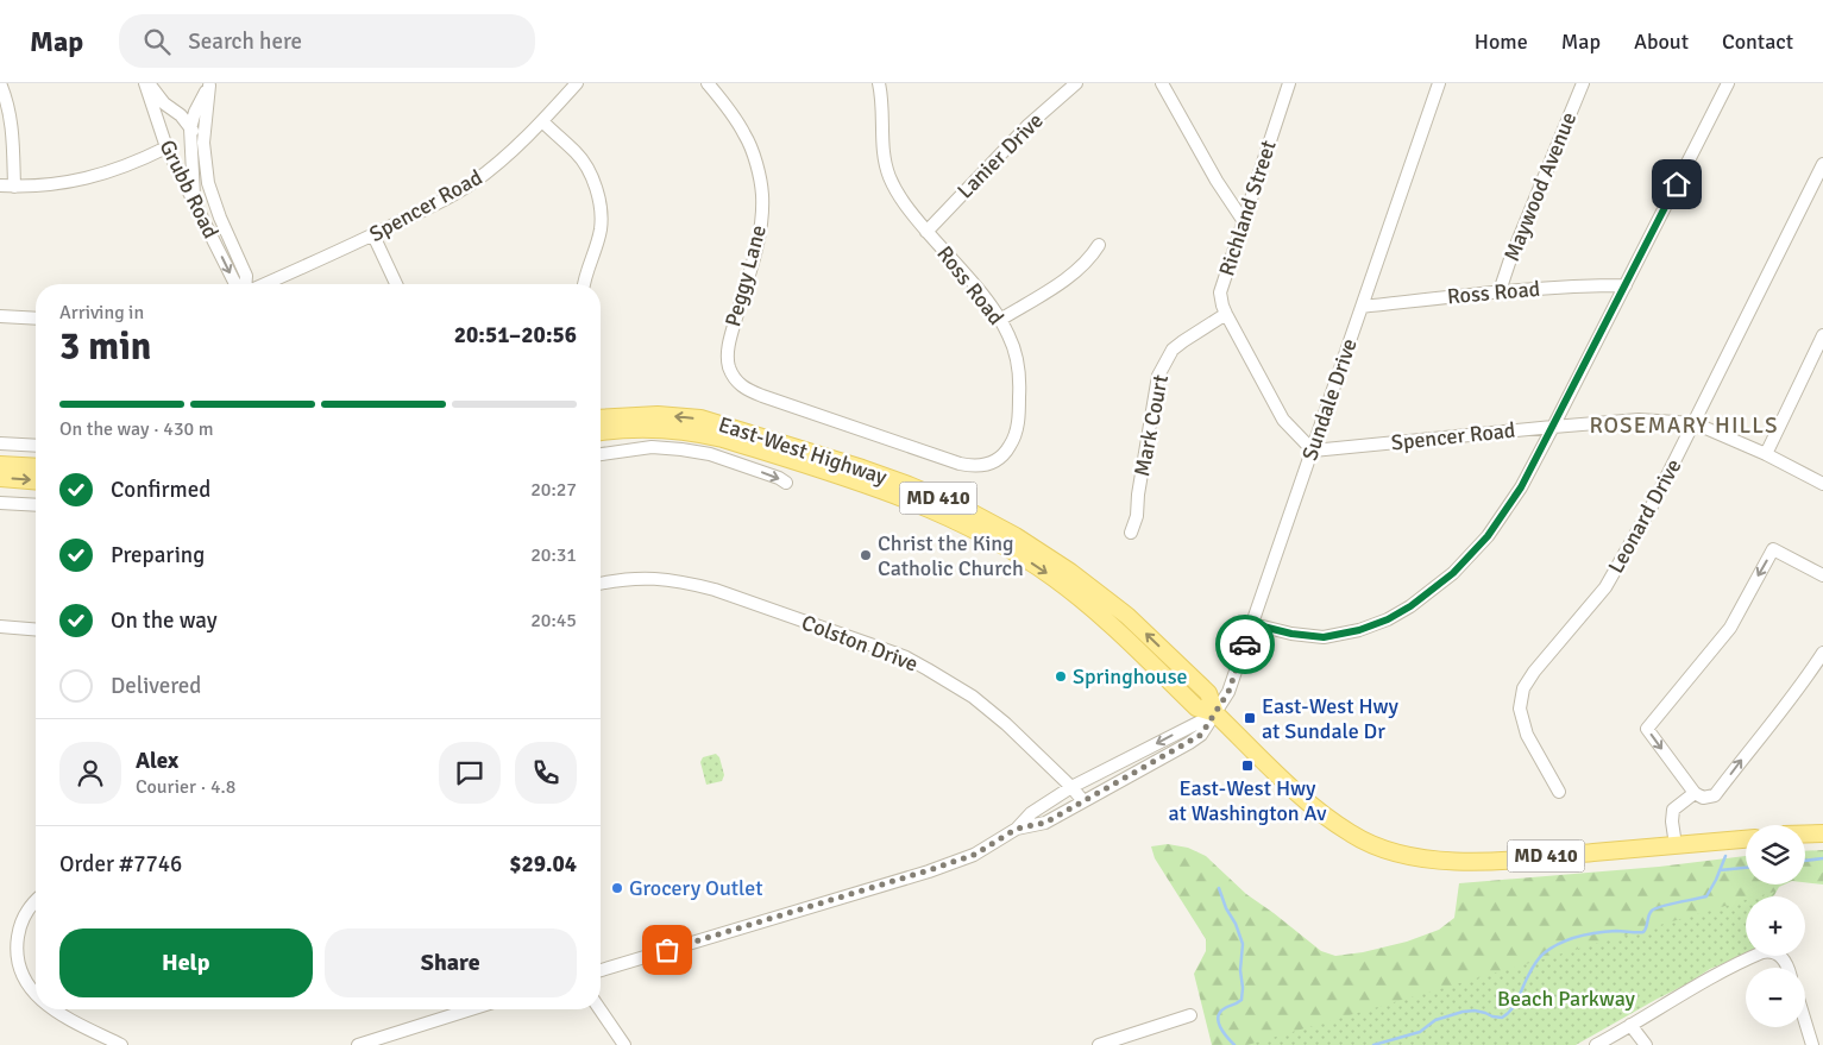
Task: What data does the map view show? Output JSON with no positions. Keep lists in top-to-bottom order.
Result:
{
  "streets": {
    "main road": ["East-West Highway", "MD 410"],
    "street": [
      "Lanier Drive",
      "Maywood Avenue",
      "Grubb Road",
      "Spencer Road",
      "Richland Street",
      "Peggy Lane",
      "Ross Road",
      "Sundale Drive",
      "Mark Court",
      "Leonard Drive",
      "Colston Drive"
    ]
  },
  "crossings": [
    ["Lanier Drive", "Ross Road"],
    ["Maywood Avenue", "Ross Road"],
    ["Spencer Road", "Richland Street"],
    ["Spencer Road", "Sundale Drive"],
    ["Spencer Road", "Leonard Drive"],
    ["Richland Street", "Sundale Drive"],
    ["Richland Street", "Mark Court"],
    ["Peggy Lane", "Ross Road"],
    ["Ross Road", "Sundale Drive"],
    ["Sundale Drive", "East-West Highway"],
    ["Sundale Drive", "Colston Drive"]
  ],
  "districts": ["ROSEMARY HILLS"],
  "parks": ["Beach Parkway"],
  "places": {
    "other": ["Christ the King Catholic Church", "Springhouse", "Grocery Outlet"],
    "transit": ["East-West Hwy at Sundale Dr", "East-West Hwy at Washington Av"]
  },
  "page": {
    "header": "Map",
    "search": "Search here",
    "nav": [
      "Home",
      "Map",
      "About",
      "Contact"
    ],
    "heading": ["3 min", "Arriving in", "20:51–20:56"],
    "panel": [
      "Alex",
      "Courier · 4.8",
      "Order #7746",
      "$29.04"
    ],
    "bar": "On the way · 430 m",
    "list": [
      ["Confirmed", "20:27"],
      ["Preparing", "20:31"],
      ["On the way", "20:45"],
      "Delivered"
    ],
    "map_buttons": ["+", "−"],
    "buttons": ["Help", "Share"]
  }
}
